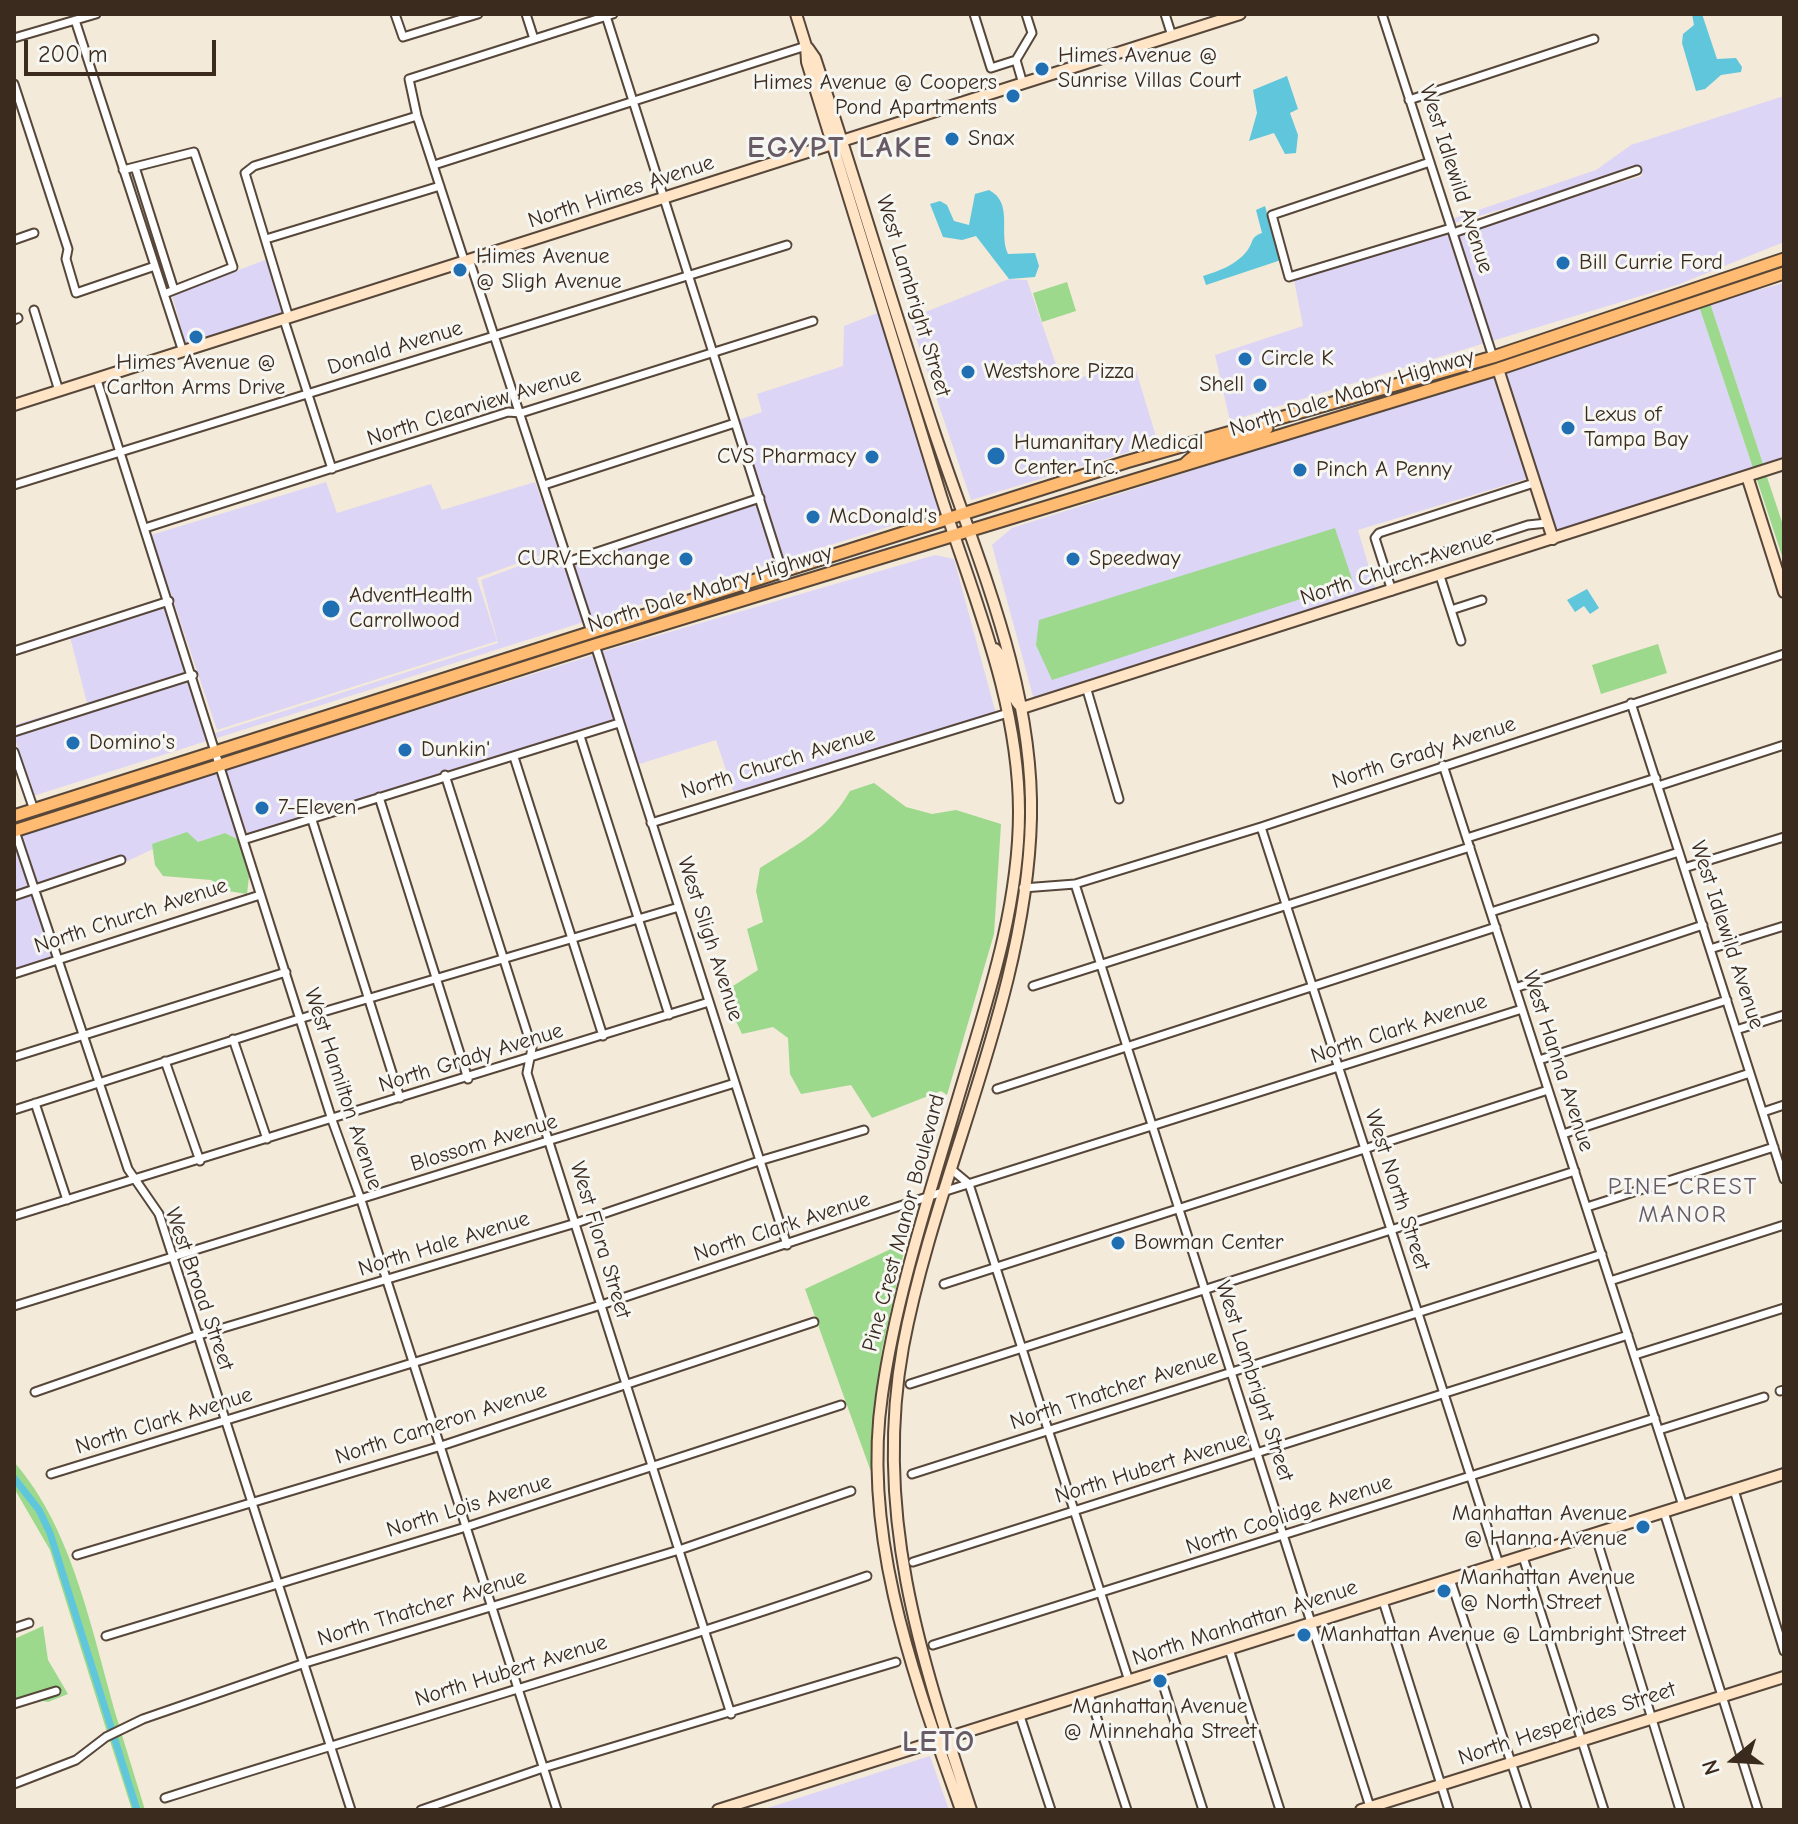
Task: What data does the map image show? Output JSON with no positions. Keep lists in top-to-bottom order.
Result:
{
  "streets": {
    "main road": ["North Dale Mabry Highway"],
    "street": [
      "West Idlewild Avenue",
      "North Himes Avenue",
      "West Lambright Street",
      "Donald Avenue",
      "North Clearview Avenue",
      "North Church Avenue",
      "North Grady Avenue",
      "West Sligh Avenue",
      "North Clark Avenue",
      "West Hanna Avenue",
      "West Hamilton Avenue",
      "Blossom Avenue",
      "West North Street",
      "Pine Crest Manor Boulevard",
      "West Flora Street",
      "North Hale Avenue",
      "West Broad Street",
      "North Thatcher Avenue",
      "North Cameron Avenue",
      "North Hubert Avenue",
      "North Lois Avenue",
      "North Coolidge Avenue",
      "North Manhattan Avenue",
      "North Hesperides Street"
    ]
  },
  "crossings": [
    ["West Idlewild Avenue", "North Dale Mabry Highway"],
    ["West Idlewild Avenue", "North Grady Avenue"],
    ["West Idlewild Avenue", "North Clark Avenue"],
    ["North Himes Avenue", "West Lambright Street"],
    ["North Himes Avenue", "West Hamilton Avenue"],
    ["West Lambright Street", "North Dale Mabry Highway"],
    ["West Lambright Street", "North Grady Avenue"],
    ["West Lambright Street", "North Clark Avenue"],
    ["West Lambright Street", "Pine Crest Manor Boulevard"],
    ["West Lambright Street", "North Thatcher Avenue"],
    ["West Lambright Street", "North Hubert Avenue"],
    ["West Lambright Street", "North Coolidge Avenue"],
    ["West Lambright Street", "North Manhattan Avenue"],
    ["West Lambright Street", "North Hesperides Street"],
    ["Donald Avenue", "West Hamilton Avenue"],
    ["North Dale Mabry Highway", "West Sligh Avenue"],
    ["North Dale Mabry Highway", "West Hamilton Avenue"],
    ["North Dale Mabry Highway", "Pine Crest Manor Boulevard"],
    ["North Dale Mabry Highway", "West Broad Street"],
    ["North Clearview Avenue", "West Hamilton Avenue"],
    ["North Church Avenue", "West Sligh Avenue"],
    ["North Church Avenue", "West Hamilton Avenue"],
    ["North Church Avenue", "Pine Crest Manor Boulevard"],
    ["North Church Avenue", "West Broad Street"],
    ["North Grady Avenue", "West Sligh Avenue"],
    ["North Grady Avenue", "West Hanna Avenue"],
    ["North Grady Avenue", "West Hamilton Avenue"],
    ["North Grady Avenue", "West North Street"],
    ["North Grady Avenue", "Pine Crest Manor Boulevard"],
    ["North Grady Avenue", "West Flora Street"],
    ["North Grady Avenue", "West Broad Street"],
    ["West Sligh Avenue", "North Clark Avenue"],
    ["West Sligh Avenue", "Blossom Avenue"],
    ["West Sligh Avenue", "North Hale Avenue"],
    ["North Clark Avenue", "West Hanna Avenue"],
    ["North Clark Avenue", "West Hamilton Avenue"],
    ["North Clark Avenue", "West North Street"],
    ["North Clark Avenue", "Pine Crest Manor Boulevard"],
    ["North Clark Avenue", "West Flora Street"],
    ["North Clark Avenue", "West Broad Street"],
    ["West Hanna Avenue", "North Thatcher Avenue"],
    ["West Hanna Avenue", "North Hubert Avenue"],
    ["West Hanna Avenue", "North Coolidge Avenue"],
    ["West Hanna Avenue", "North Manhattan Avenue"],
    ["West Hamilton Avenue", "Blossom Avenue"],
    ["West Hamilton Avenue", "North Hale Avenue"],
    ["West Hamilton Avenue", "North Thatcher Avenue"],
    ["West Hamilton Avenue", "North Cameron Avenue"],
    ["West Hamilton Avenue", "North Hubert Avenue"],
    ["West Hamilton Avenue", "North Lois Avenue"],
    ["Blossom Avenue", "West Flora Street"],
    ["Blossom Avenue", "West Broad Street"],
    ["West North Street", "North Thatcher Avenue"],
    ["West North Street", "North Hubert Avenue"],
    ["West North Street", "North Coolidge Avenue"],
    ["West North Street", "North Manhattan Avenue"],
    ["Pine Crest Manor Boulevard", "North Manhattan Avenue"],
    ["West Flora Street", "North Hale Avenue"],
    ["West Flora Street", "North Thatcher Avenue"],
    ["West Flora Street", "North Cameron Avenue"],
    ["West Flora Street", "North Hubert Avenue"],
    ["West Flora Street", "North Lois Avenue"],
    ["North Hale Avenue", "West Broad Street"],
    ["West Broad Street", "North Thatcher Avenue"],
    ["West Broad Street", "North Cameron Avenue"],
    ["West Broad Street", "North Hubert Avenue"],
    ["West Broad Street", "North Lois Avenue"]
  ],
  "districts": ["EGYPT LAKE", "PINE CREST MANOR", "LETO"],
  "places": [
    "Himes Avenue @ Sunrise Villas Court",
    "Himes Avenue @ Coopers Pond Apartments",
    "Snax",
    "Bill Currie Ford",
    "Himes Avenue @ Sligh Avenue",
    "Himes Avenue @ Carlton Arms Drive",
    "Circle K",
    "Westshore Pizza",
    "Shell",
    "Lexus of Tampa Bay",
    "Humanitary Medical Center Inc.",
    "CVS Pharmacy",
    "Pinch A Penny",
    "McDonald's",
    "CURV Exchange",
    "Speedway",
    "AdventHealth Carrollwood",
    "Domino's",
    "Dunkin'",
    "7-Eleven",
    "Bowman Center",
    "Manhattan Avenue @ Hanna Avenue",
    "Manhattan Avenue @ North Street",
    "Manhattan Avenue @ Lambright Street",
    "Manhattan Avenue @ Minnehaha Street"
  ],
  "scale_bar": "200 m",
  "north": "left"
}
